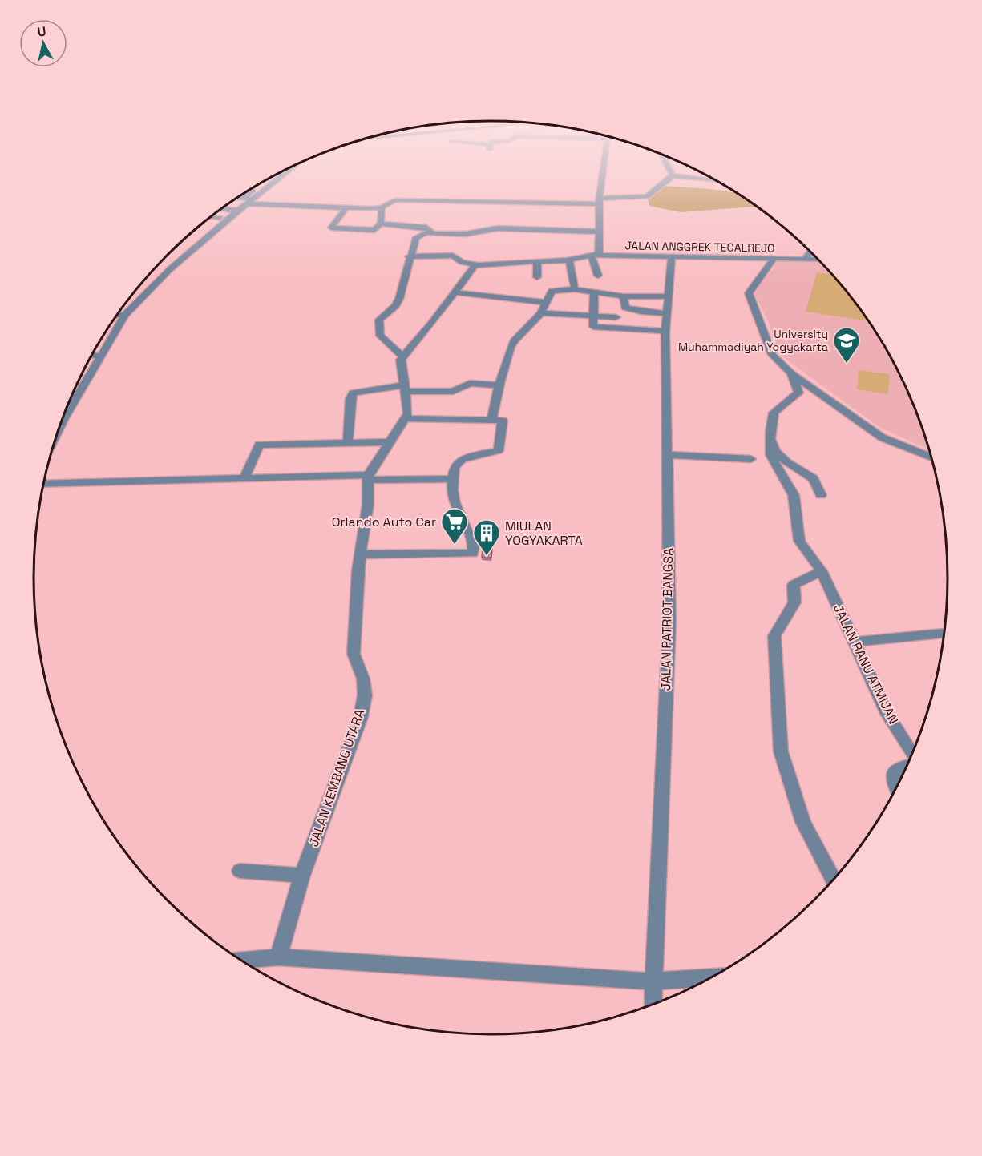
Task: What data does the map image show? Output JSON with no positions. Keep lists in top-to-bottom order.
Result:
{
  "streets": {
    "street": [
      "JALAN ANGGREK TEGALREJO",
      "JALAN PATRIOT BANGSA",
      "JALAN RANU ATMIJAN",
      "JALAN KEMBANG UTARA"
    ]
  },
  "crossings": [
    ["JALAN ANGGREK TEGALREJO", "JALAN PATRIOT BANGSA"]
  ],
  "places": {
    "school or university": ["University Muhammadiyah Yogyakarta"],
    "supermarket": ["Orlando Auto Car"],
    "building": ["MIULAN YOGYAKARTA"]
  },
  "north": "top"
}
